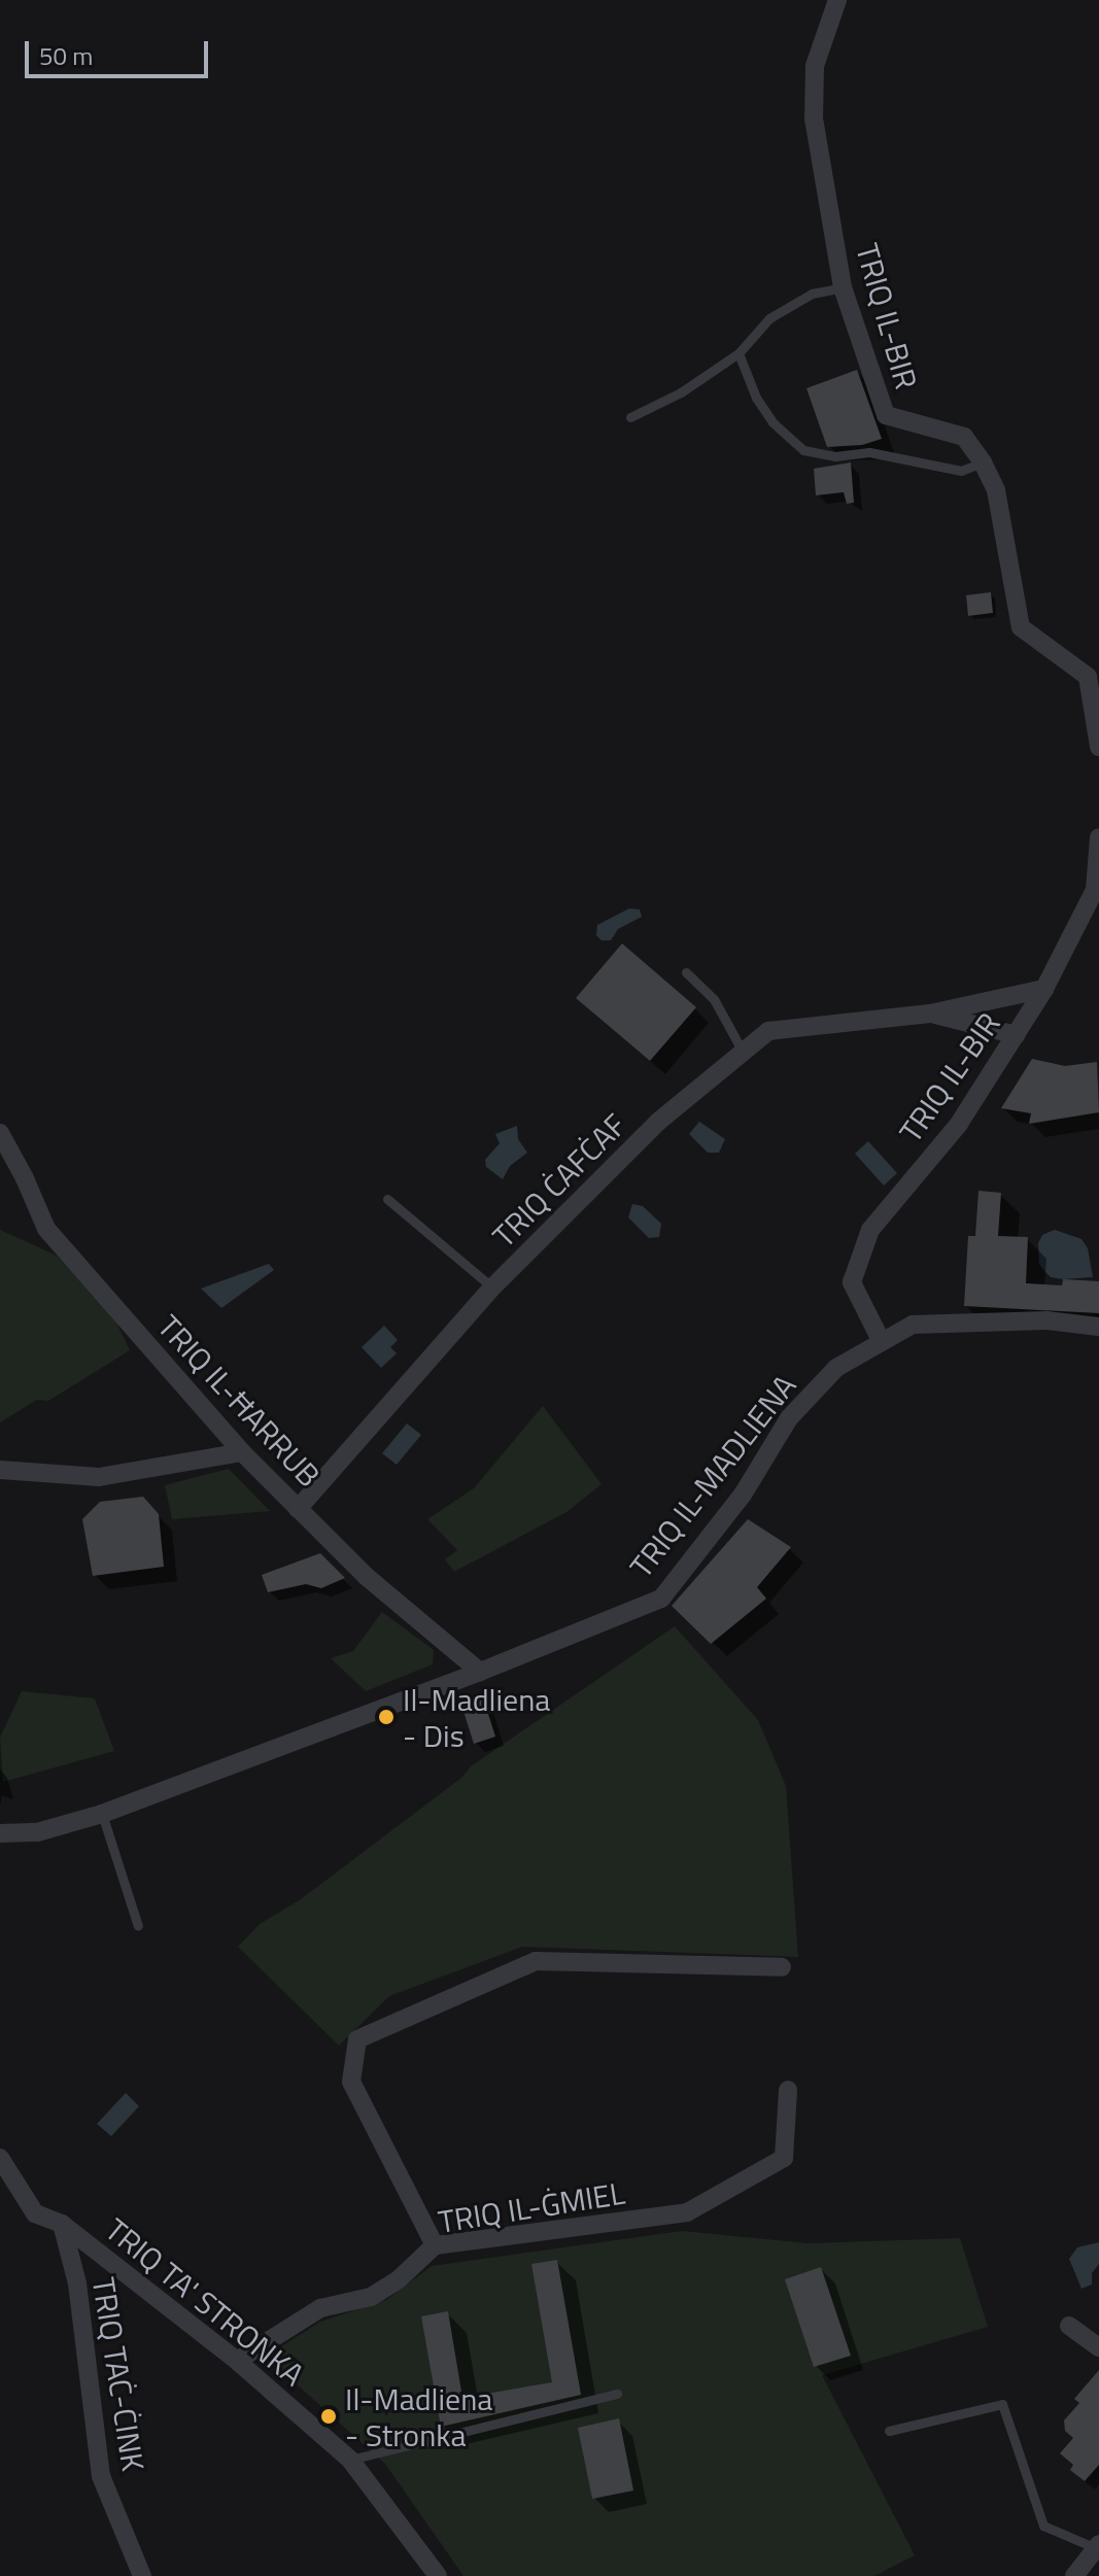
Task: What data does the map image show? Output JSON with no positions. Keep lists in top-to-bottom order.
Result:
{
  "streets": {
    "street": [
      "TRIQ IL-BIR",
      "TRIQ ĊAFĊAF",
      "TRIQ IL-ĦARRUB",
      "TRIQ IL-MADLIENA",
      "TRIQ IL-ĠMIEL",
      "TRIQ TA' STRONKA",
      "TRIQ TAĊ-ĊINK"
    ]
  },
  "crossings": [
    ["TRIQ IL-BIR", "TRIQ ĊAFĊAF"],
    ["TRIQ IL-BIR", "TRIQ IL-MADLIENA"],
    ["TRIQ ĊAFĊAF", "TRIQ IL-ĦARRUB"],
    ["TRIQ IL-ĦARRUB", "TRIQ IL-MADLIENA"],
    ["TRIQ IL-ĠMIEL", "TRIQ TA' STRONKA"],
    ["TRIQ TA' STRONKA", "TRIQ TAĊ-ĊINK"]
  ],
  "places": ["Il-Madliena - Dis", "Il-Madliena - Stronka"],
  "scale_bar": "50 m"
}
